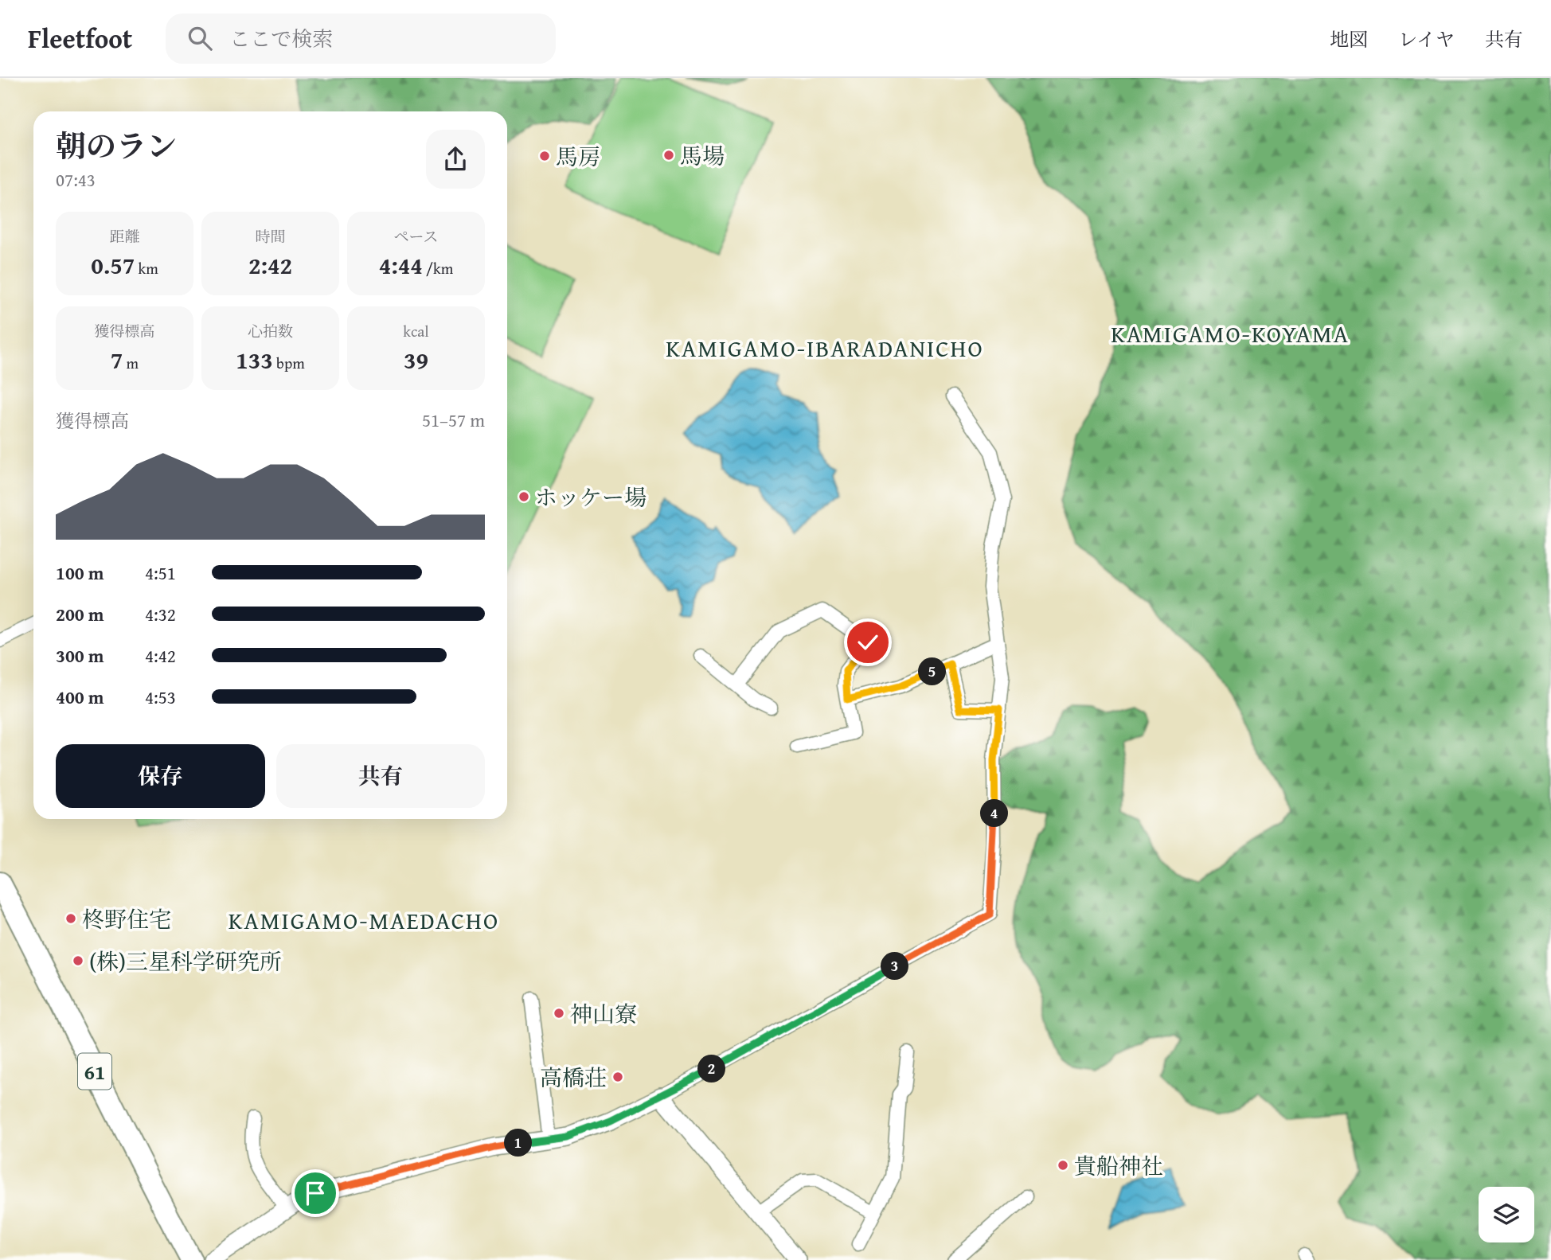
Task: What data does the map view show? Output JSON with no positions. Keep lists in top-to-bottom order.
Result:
{
  "streets": {
    "main road": ["61"]
  },
  "districts": ["KAMIGAMO-KOYAMA", "KAMIGAMO-IBARADANICHO", "KAMIGAMO-MAEDACHO"],
  "places": [
    "馬場",
    "馬房",
    "ホッケー場",
    "柊野住宅",
    "(株)三星科学研究所",
    "神山寮",
    "高橋荘",
    "貴船神社"
  ],
  "page": {
    "header": "Fleetfoot",
    "search": "ここで検索",
    "nav": ["地図", "レイヤ", "共有"],
    "heading": ["朝のラン", "07:43"],
    "stats": [
      ["距離", "0.57 km"],
      ["時間", "2:42"],
      ["ペース", "4:44 /km"],
      ["獲得標高", "7 m"],
      ["心拍数", "133 bpm"],
      ["kcal", "39"]
    ],
    "chart": ["獲得標高", "51–57 m"],
    "list": [
      {
        "name": "100 m",
        "note": "4:51"
      },
      {
        "name": "200 m",
        "note": "4:32"
      },
      {
        "name": "300 m",
        "note": "4:42"
      },
      {
        "name": "400 m",
        "note": "4:53"
      }
    ],
    "pins": [
      "5",
      "4",
      "3",
      "2",
      "1"
    ],
    "buttons": ["保存", "共有"]
  }
}
